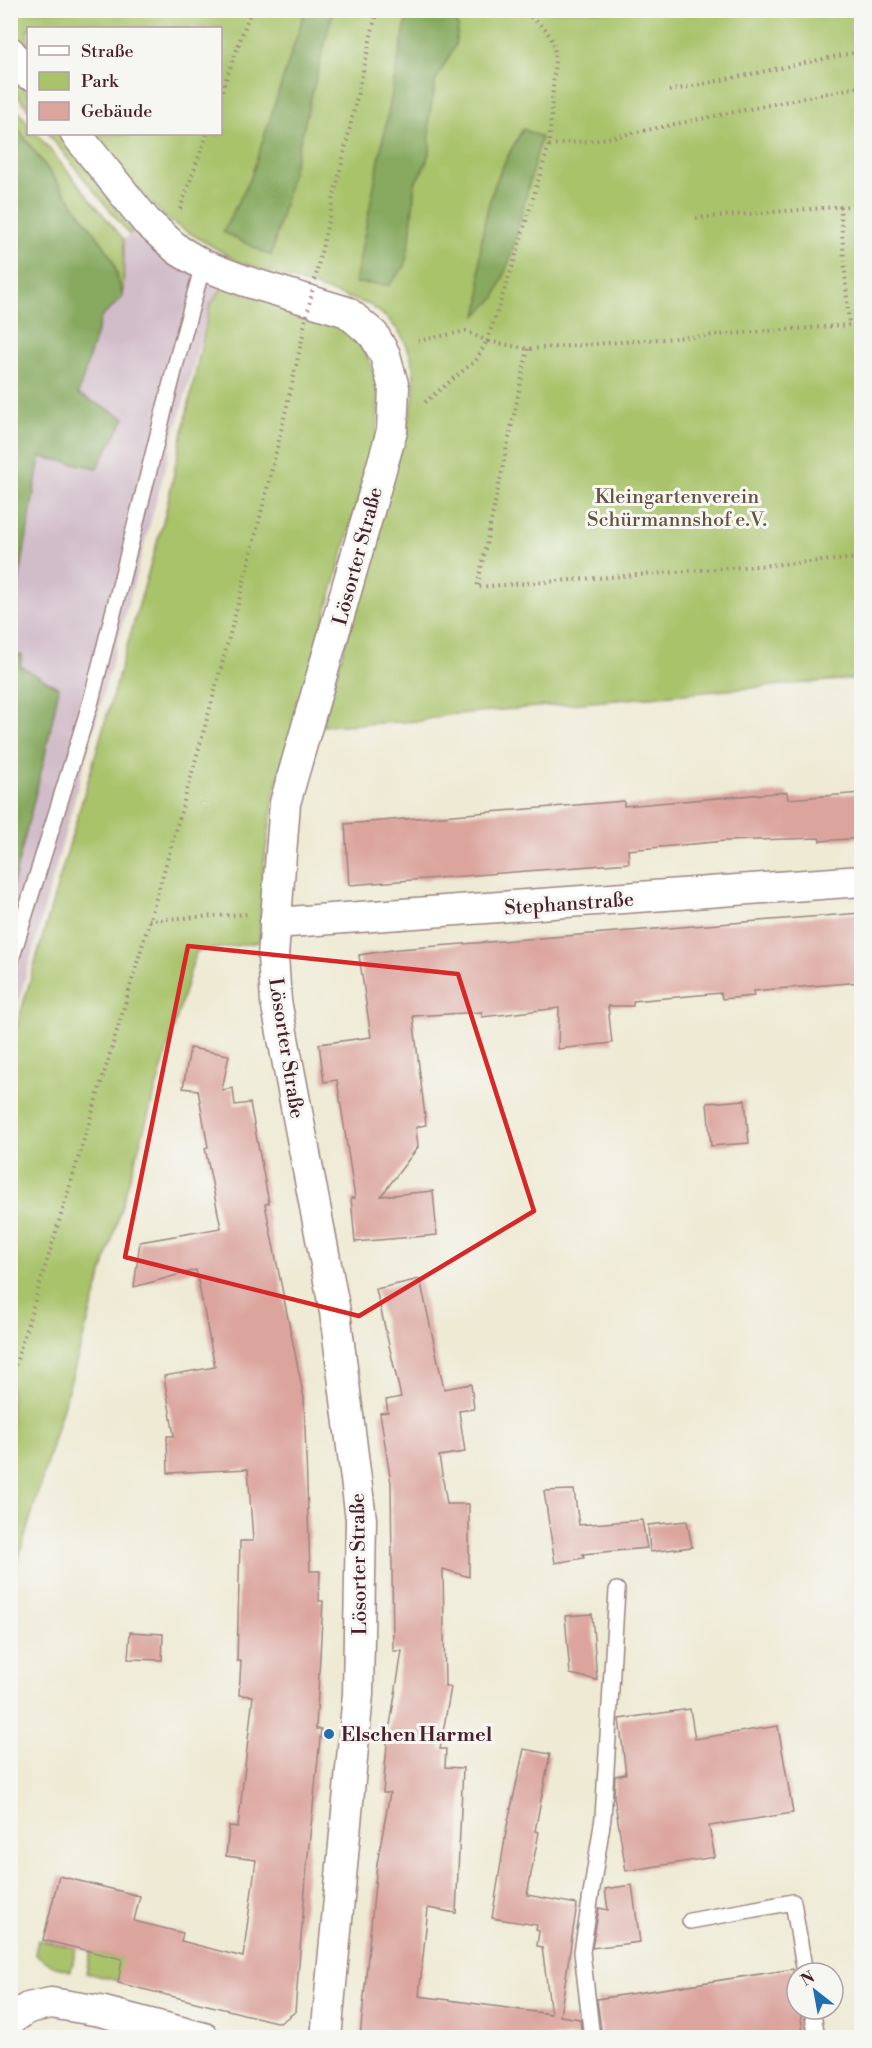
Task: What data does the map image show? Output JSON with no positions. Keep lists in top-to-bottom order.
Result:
{
  "streets": {
    "street": ["Lösorter Straße", "Stephanstraße"]
  },
  "crossings": [
    ["Lösorter Straße", "Stephanstraße"]
  ],
  "parks": ["Kleingartenverein Schürmannshof e.V."],
  "places": ["Elschen Harmel"],
  "legend": ["Straße", "Park", "Gebäude"],
  "north": "top left"
}
